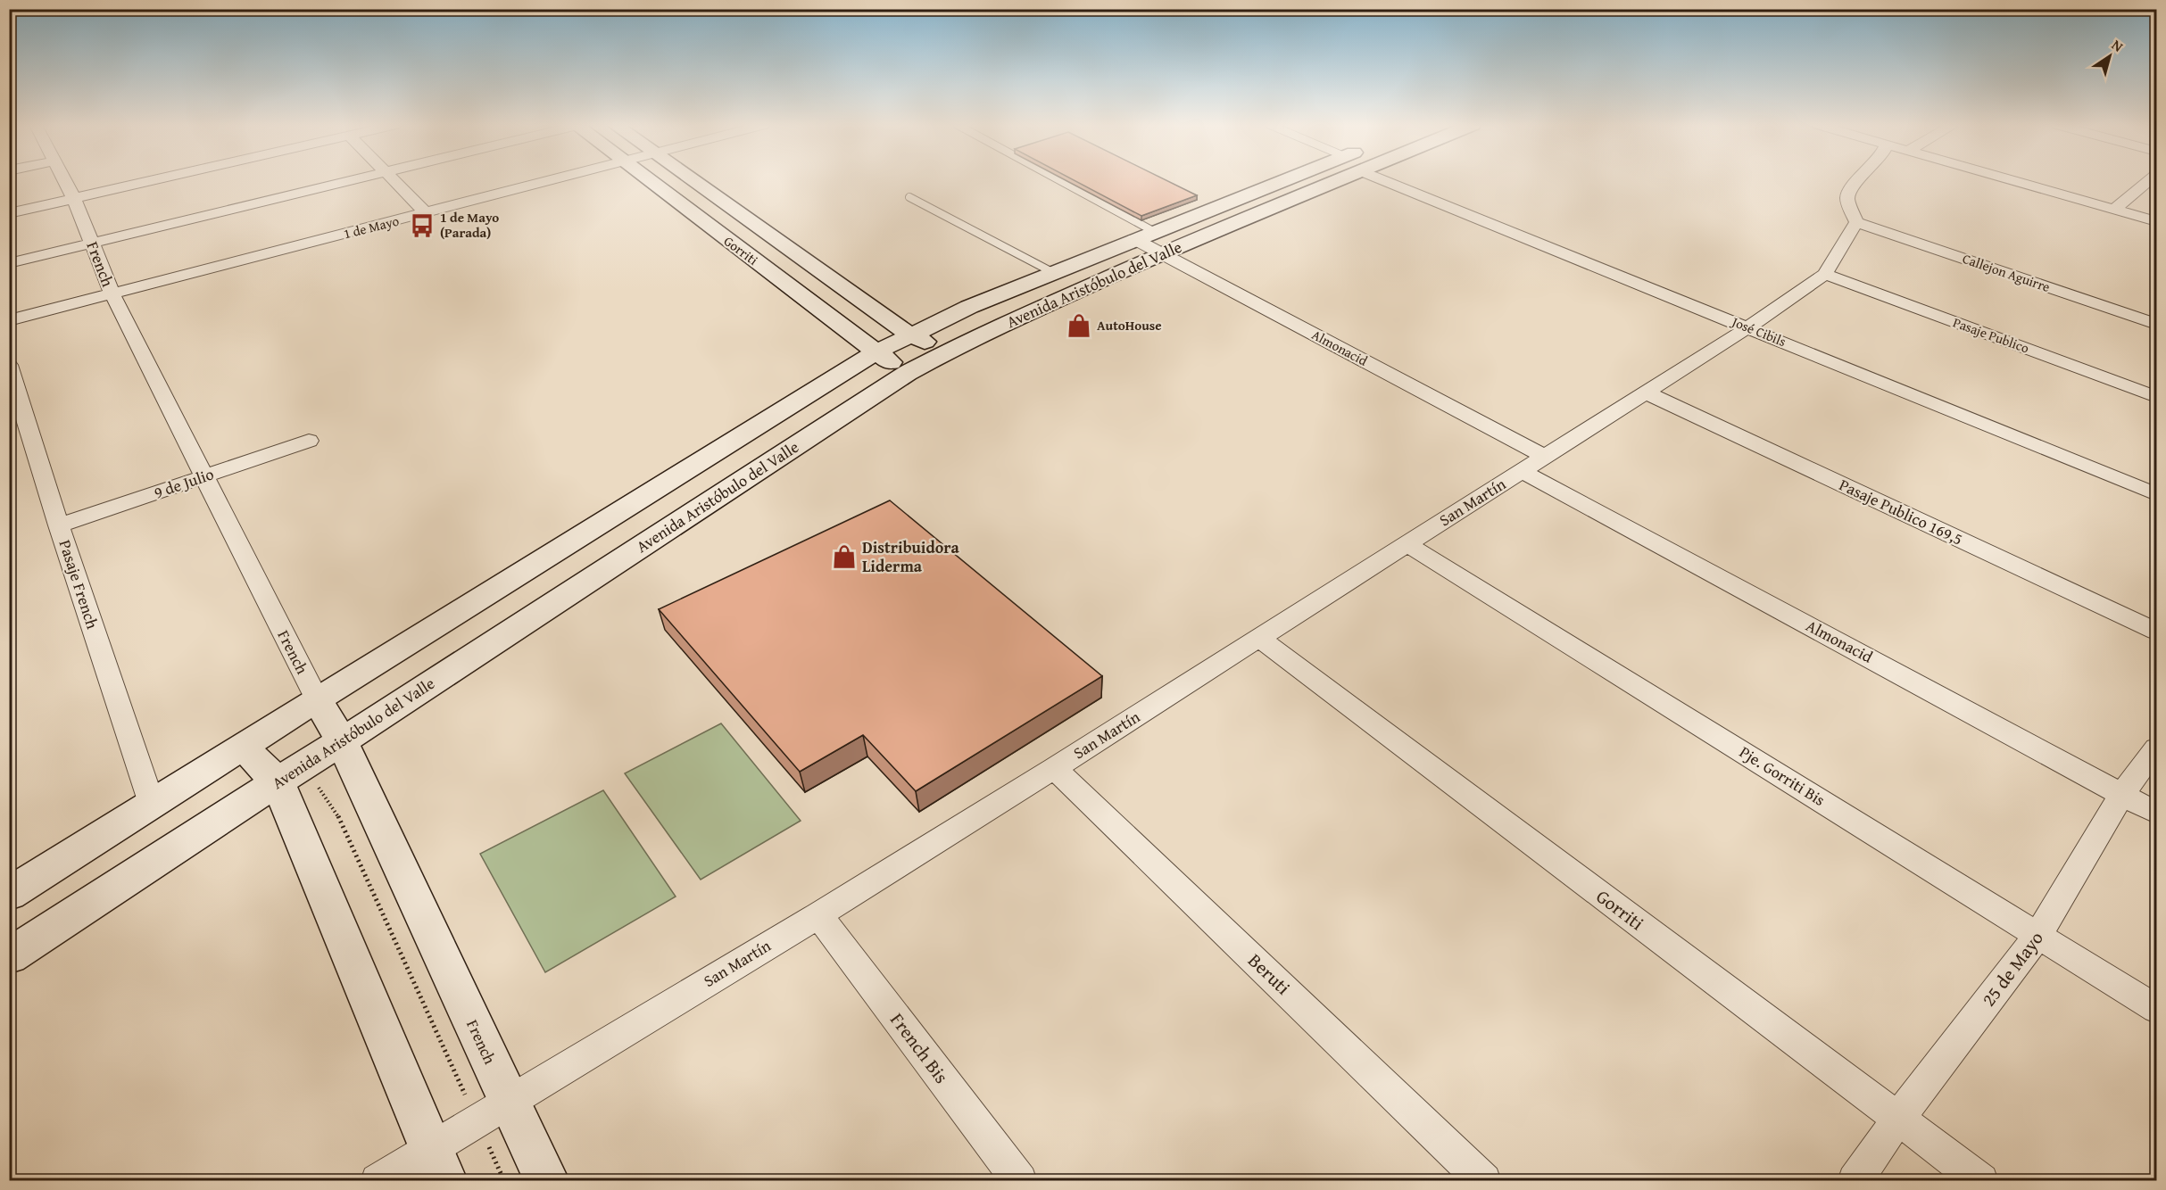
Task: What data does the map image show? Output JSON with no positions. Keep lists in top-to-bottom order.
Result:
{
  "streets": {
    "main road": ["Gorriti", "French", "Avenida Aristóbulo del Valle"],
    "street": [
      "1 de Mayo",
      "Callejon Aguirre",
      "José Cibils",
      "Pasaje Publico",
      "Almonacid",
      "9 de Julio",
      "San Martín",
      "Pasaje Publico 169,5",
      "Pasaje French",
      "Pje. Gorriti Bis",
      "25 de Mayo",
      "Beruti",
      "French Bis"
    ]
  },
  "crossings": [
    ["1 de Mayo", "French"],
    ["Gorriti", "Avenida Aristóbulo del Valle"],
    ["Gorriti", "San Martín"],
    ["Gorriti", "25 de Mayo"],
    ["French", "Avenida Aristóbulo del Valle"],
    ["French", "9 de Julio"],
    ["French", "San Martín"],
    ["Avenida Aristóbulo del Valle", "Almonacid"],
    ["Avenida Aristóbulo del Valle", "Pasaje French"],
    ["José Cibils", "San Martín"],
    ["Pasaje Publico", "San Martín"],
    ["Almonacid", "San Martín"],
    ["Almonacid", "25 de Mayo"],
    ["9 de Julio", "Pasaje French"],
    ["San Martín", "Pasaje Publico 169,5"],
    ["San Martín", "Pje. Gorriti Bis"],
    ["San Martín", "Beruti"],
    ["San Martín", "French Bis"],
    ["Pje. Gorriti Bis", "25 de Mayo"]
  ],
  "places": {
    "bus stop": ["1 de Mayo (Parada)"],
    "shop": ["AutoHouse", "Distribuidora Liderma"]
  },
  "north": "top right"
}
